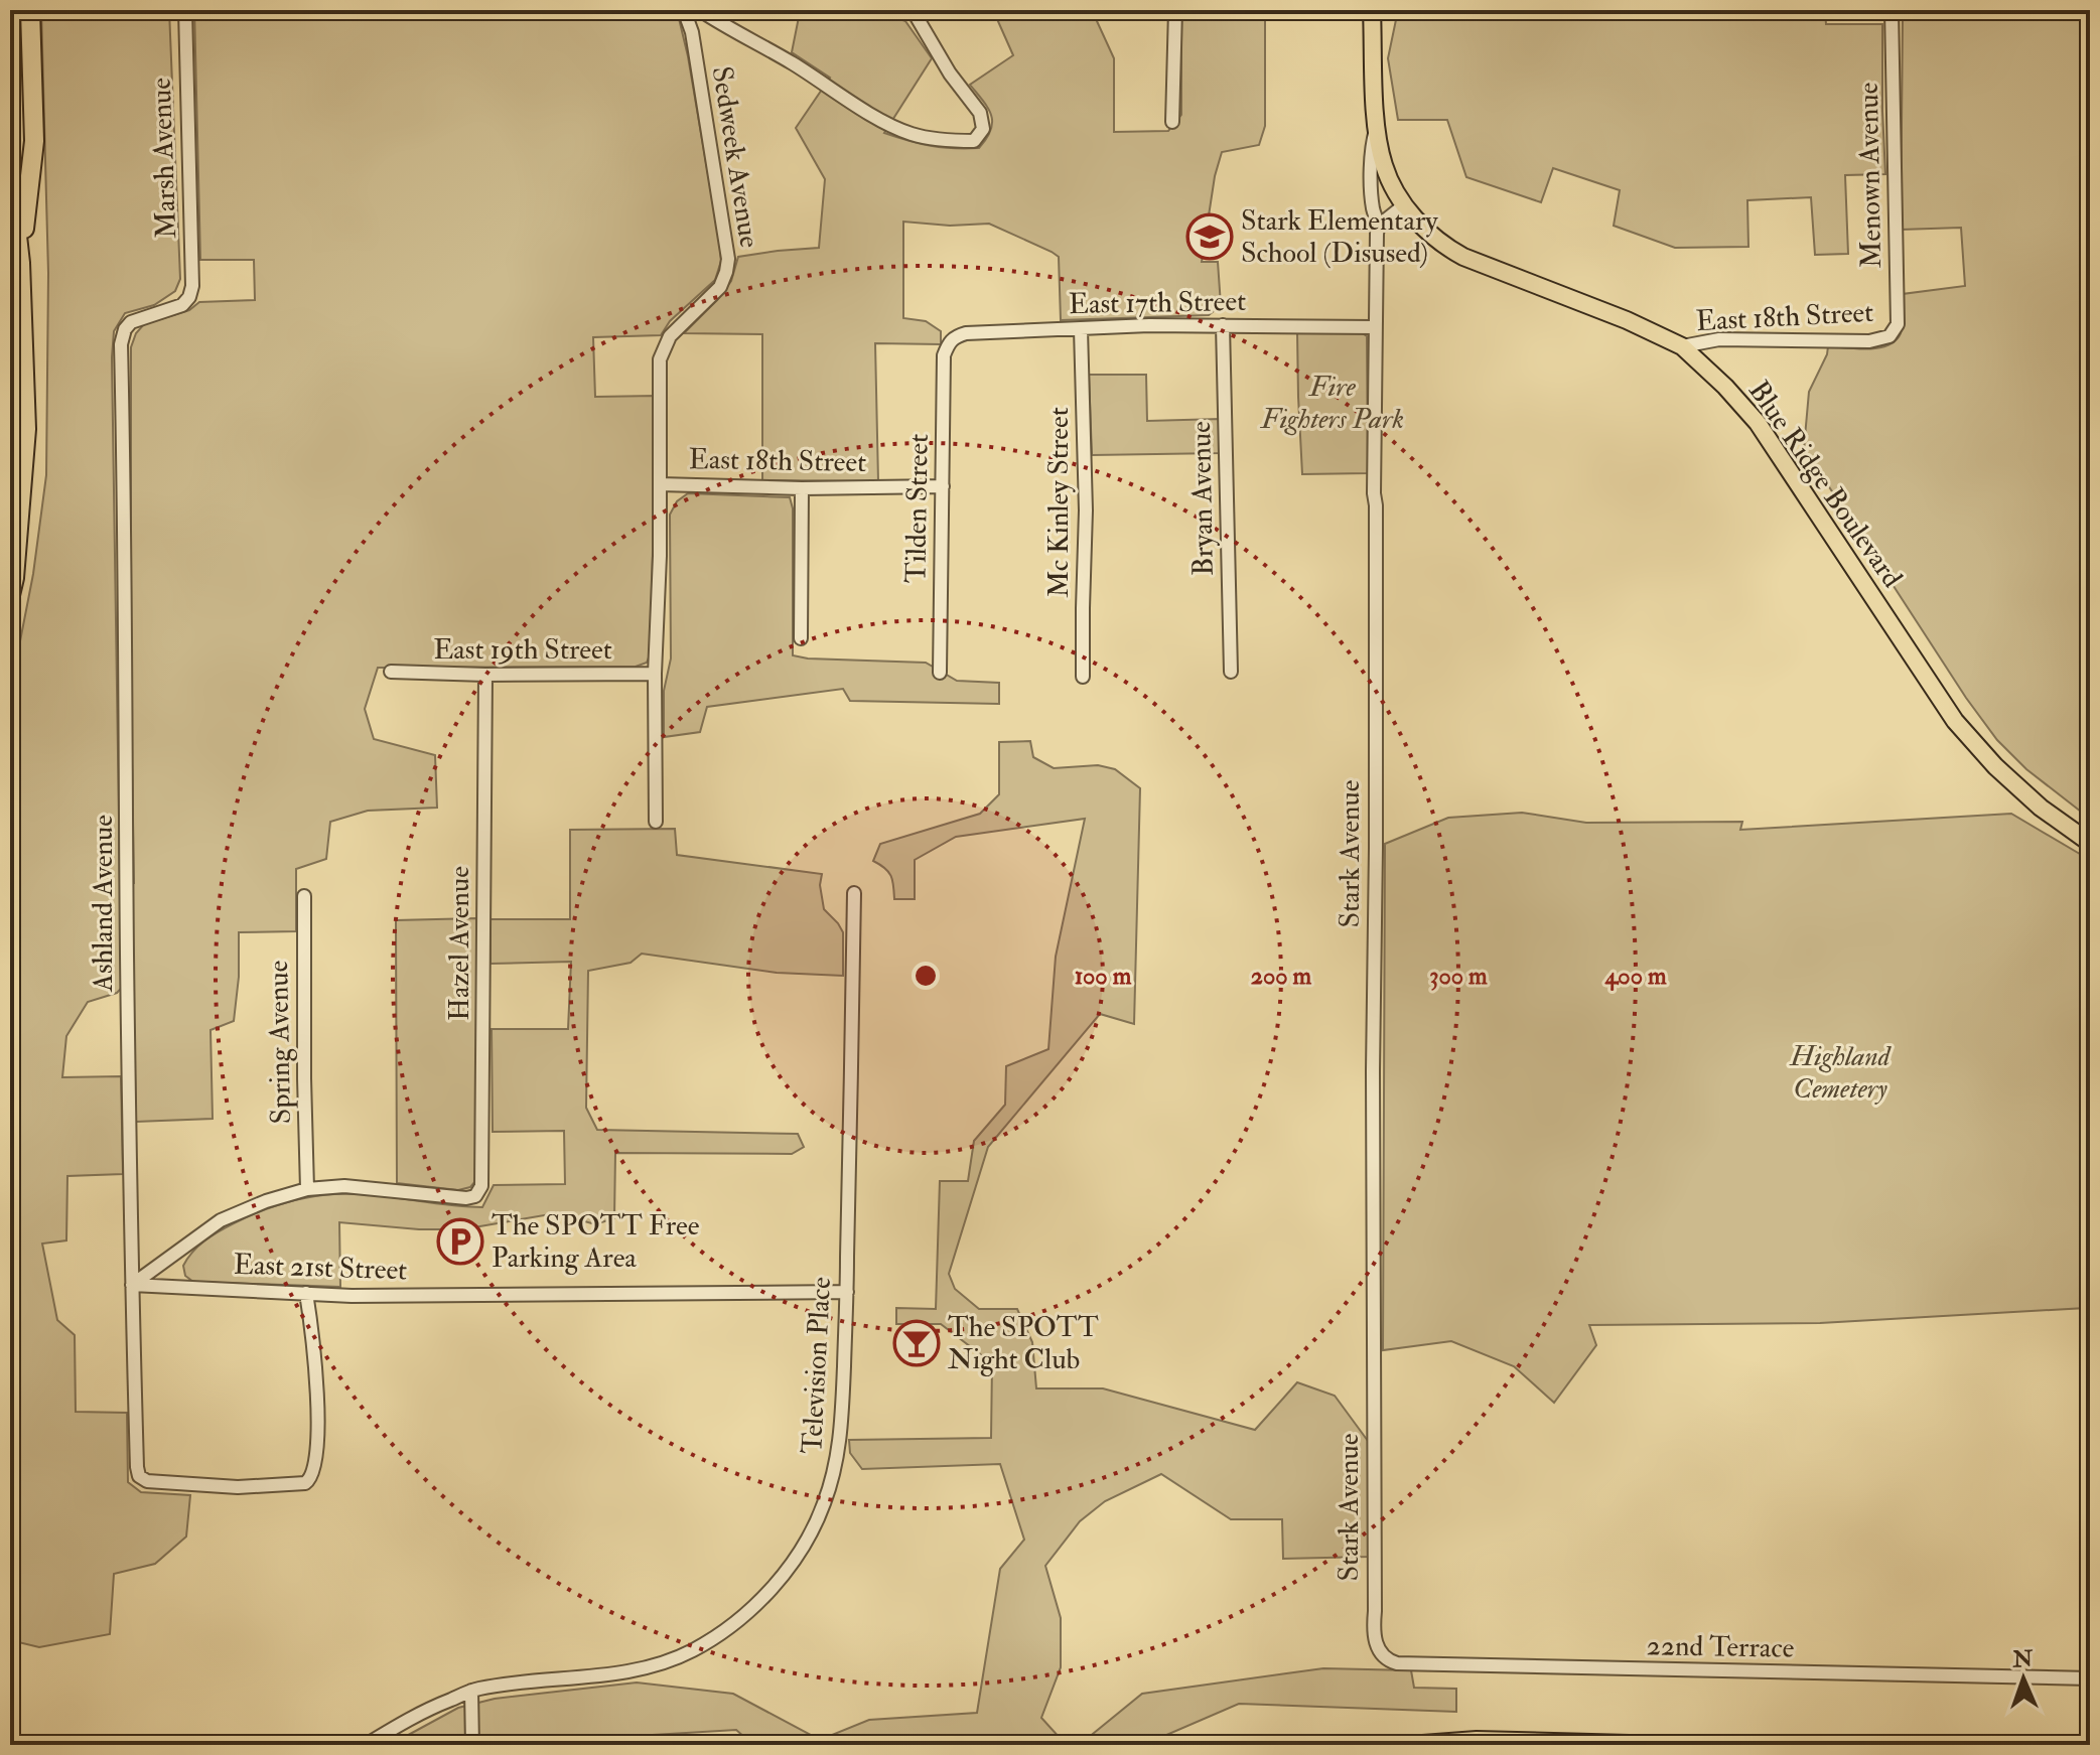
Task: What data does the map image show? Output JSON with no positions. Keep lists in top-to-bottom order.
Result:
{
  "streets": {
    "main road": ["Blue Ridge Boulevard", "Stark Avenue"],
    "street": [
      "Sedweek Avenue",
      "Marsh Avenue",
      "Menown Avenue",
      "East 17th Street",
      "East 18th Street",
      "Bryan Avenue",
      "Mc Kinley Street",
      "Tilden Street",
      "East 19th Street",
      "Ashland Avenue",
      "Hazel Avenue",
      "Spring Avenue",
      "East 21st Street",
      "Television Place",
      "22nd Terrace"
    ]
  },
  "crossings": [
    ["Sedweek Avenue", "East 18th Street"],
    ["Sedweek Avenue", "East 19th Street"],
    ["Marsh Avenue", "Ashland Avenue"],
    ["Menown Avenue", "East 18th Street"],
    ["East 17th Street", "Bryan Avenue"],
    ["East 17th Street", "Mc Kinley Street"],
    ["East 17th Street", "Tilden Street"],
    ["East 17th Street", "Stark Avenue"],
    ["East 18th Street", "Blue Ridge Boulevard"],
    ["East 18th Street", "Tilden Street"],
    ["Blue Ridge Boulevard", "Stark Avenue"],
    ["East 19th Street", "Hazel Avenue"],
    ["Stark Avenue", "22nd Terrace"],
    ["Ashland Avenue", "East 21st Street"],
    ["Hazel Avenue", "Spring Avenue"],
    ["East 21st Street", "Television Place"]
  ],
  "parks": ["Fire Fighters Park", "Highland Cemetery"],
  "places": {
    "school or university": ["Stark Elementary School (Disused)"],
    "parking": ["The SPOTT Free Parking Area"],
    "bar": ["The SPOTT Night Club"]
  },
  "north": "top",
  "rings": [
    "100 m",
    "200 m",
    "300 m",
    "400 m"
  ]
}
